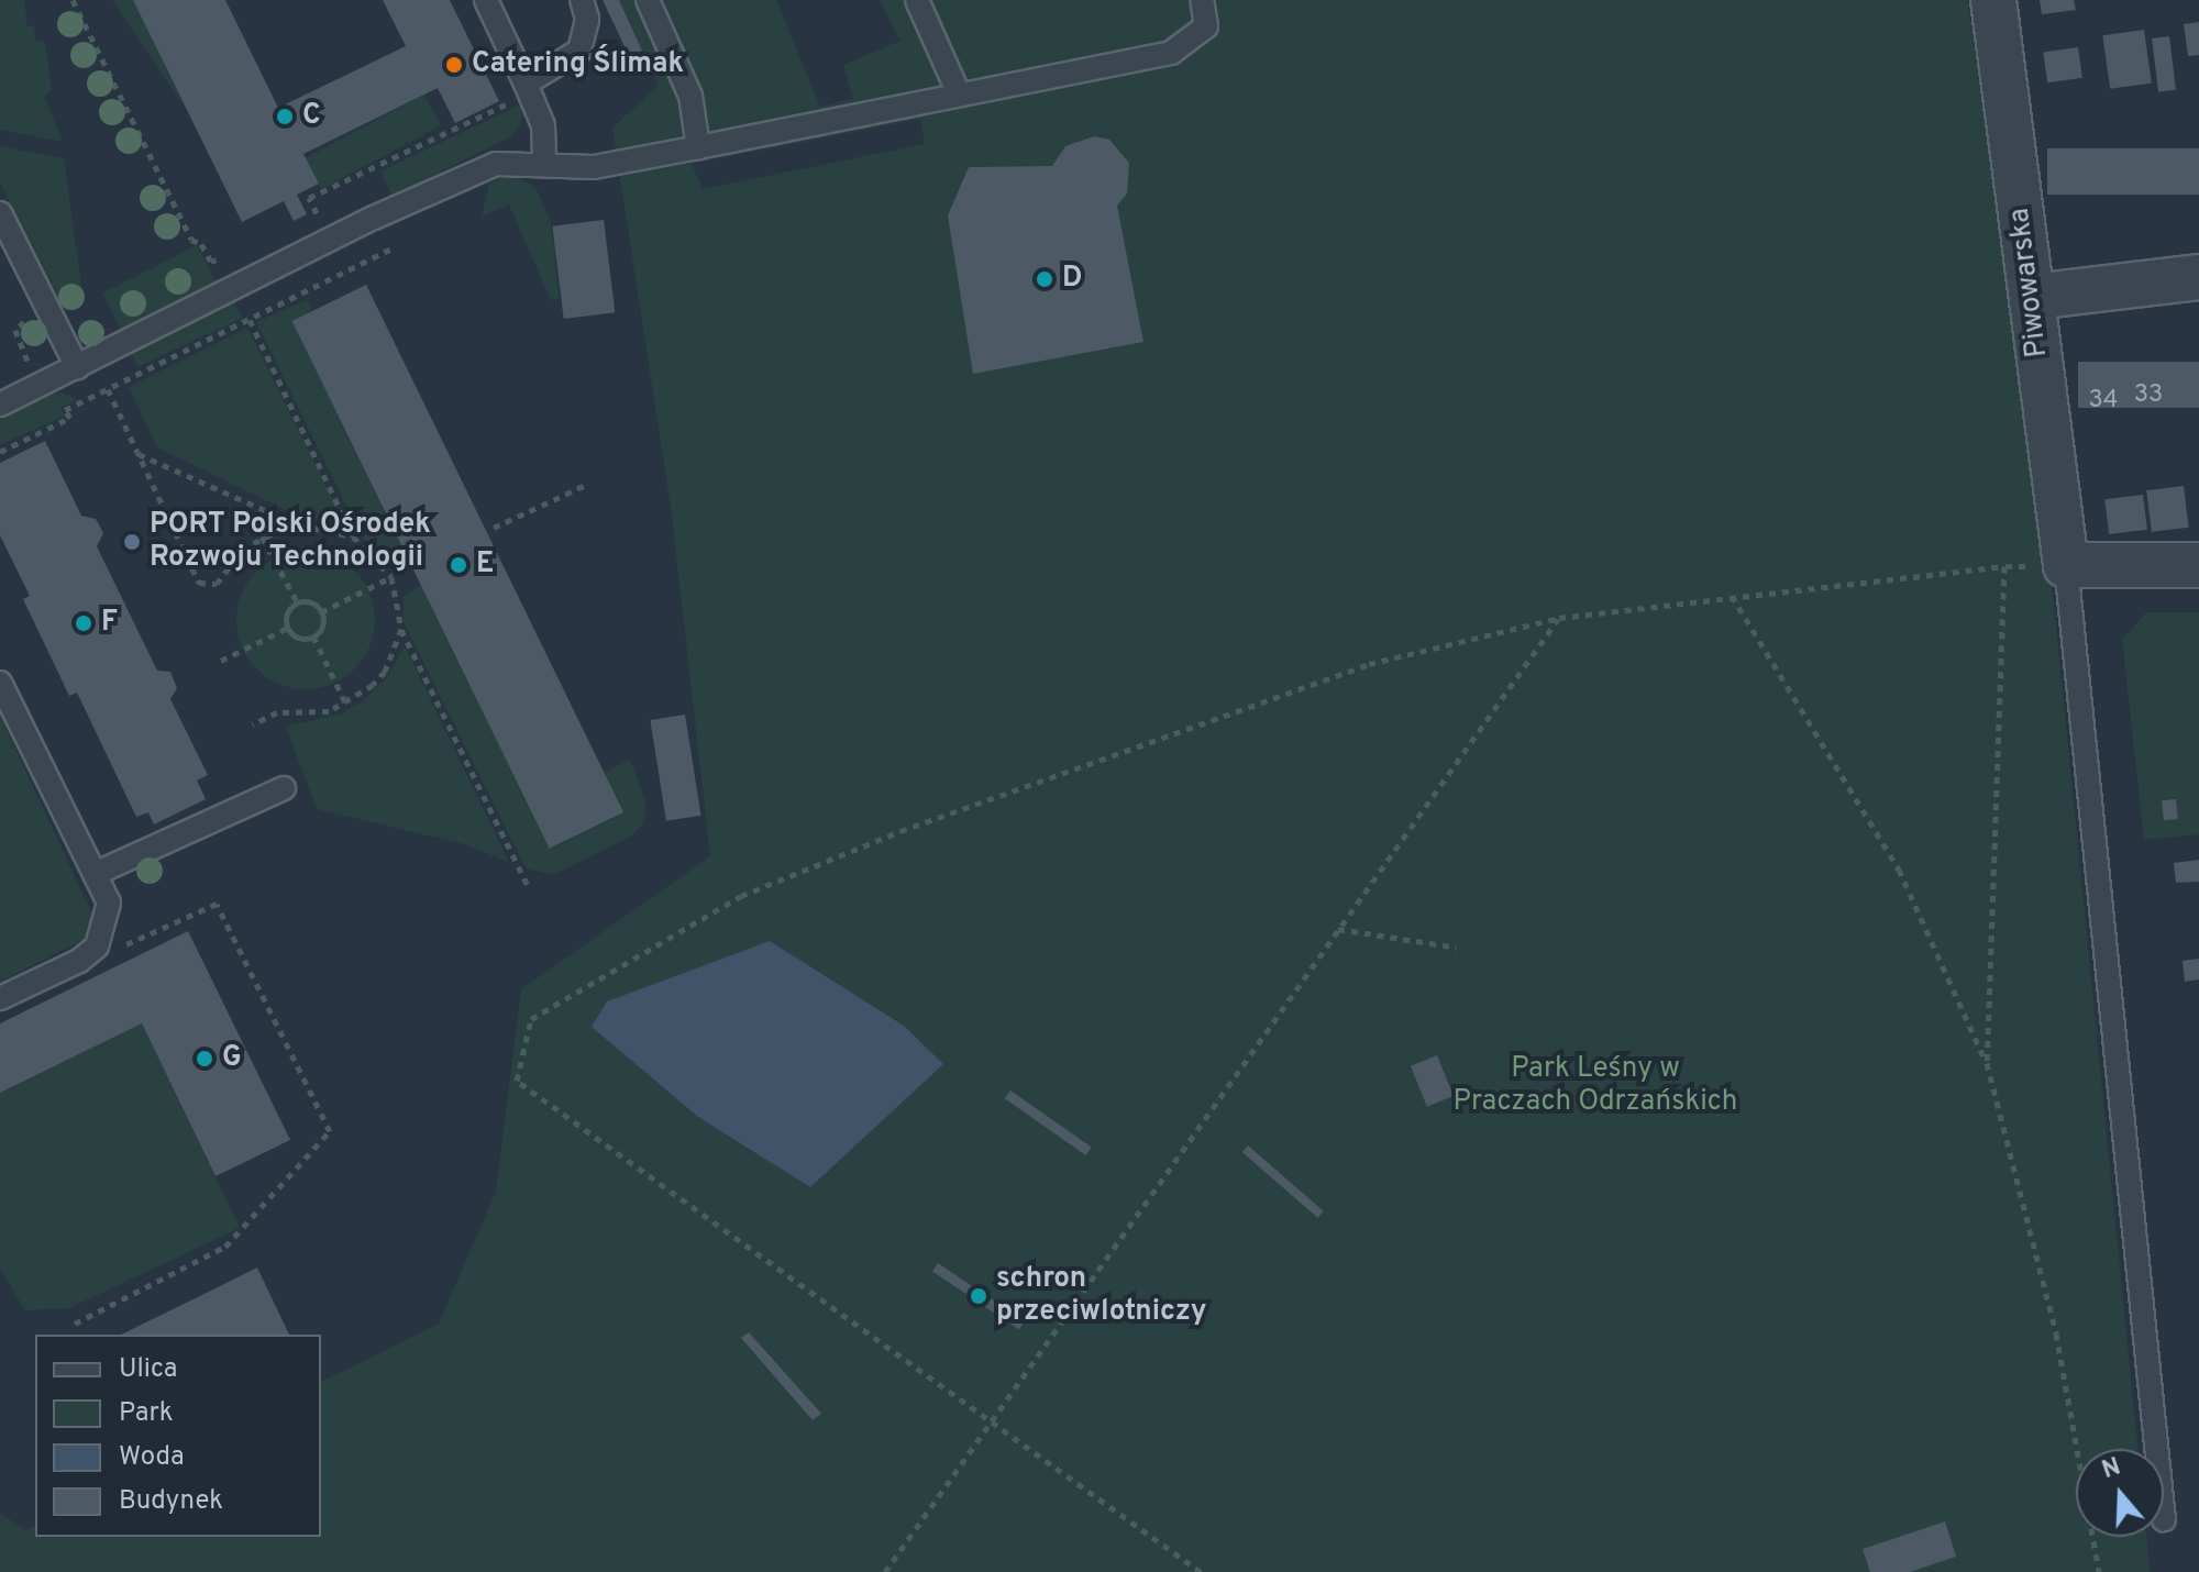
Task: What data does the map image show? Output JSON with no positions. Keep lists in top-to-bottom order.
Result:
{
  "streets": {
    "street": ["Piwowarska"]
  },
  "parks": ["Park Leśny w Praczach Odrzańskich"],
  "places": [
    "Catering Ślimak",
    "C",
    "D",
    "PORT Polski Ośrodek Rozwoju Technologii",
    "E",
    "F",
    "G",
    "schron przeciwlotniczy"
  ],
  "house_numbers": ["33", "34"],
  "legend": [
    "Ulica",
    "Park",
    "Woda",
    "Budynek"
  ],
  "north": "top"
}
